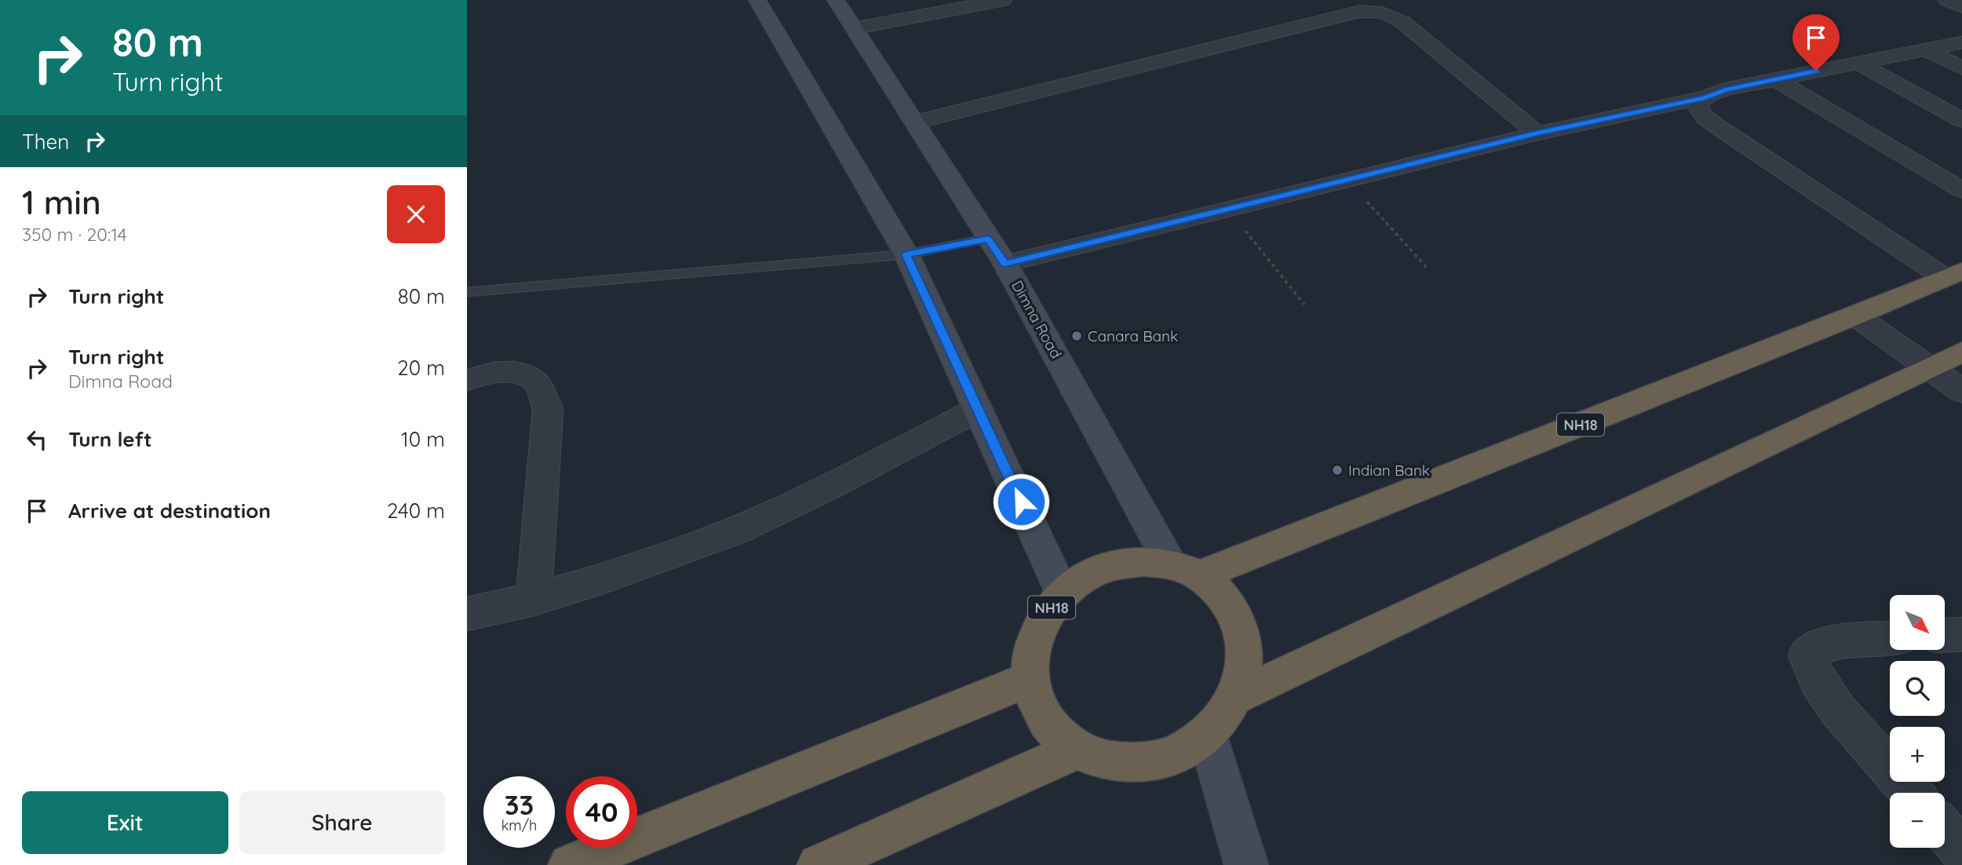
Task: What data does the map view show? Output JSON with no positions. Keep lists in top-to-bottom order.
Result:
{
  "streets": {
    "highway": ["NH18"],
    "street": ["Dimna Road"]
  },
  "crossings": [
    ["Dimna Road", "NH18"]
  ],
  "places": ["Canara Bank", "Indian Bank"],
  "north": "bottom right",
  "page": {
    "turn": ["80 m", "Turn right"],
    "then": "Then",
    "heading": ["1 min", "350 m · 20:14"],
    "list": [
      {
        "name": "Turn right",
        "value": "80 m"
      },
      {
        "name": "Turn right",
        "note": "Dimna Road",
        "value": "20 m"
      },
      {
        "name": "Turn left",
        "value": "10 m"
      },
      {
        "name": "Arrive at destination",
        "value": "240 m"
      }
    ],
    "map_buttons": ["+", "−"],
    "speed": "33 km/h",
    "limit": "40",
    "buttons": ["Exit", "Share"]
  }
}
